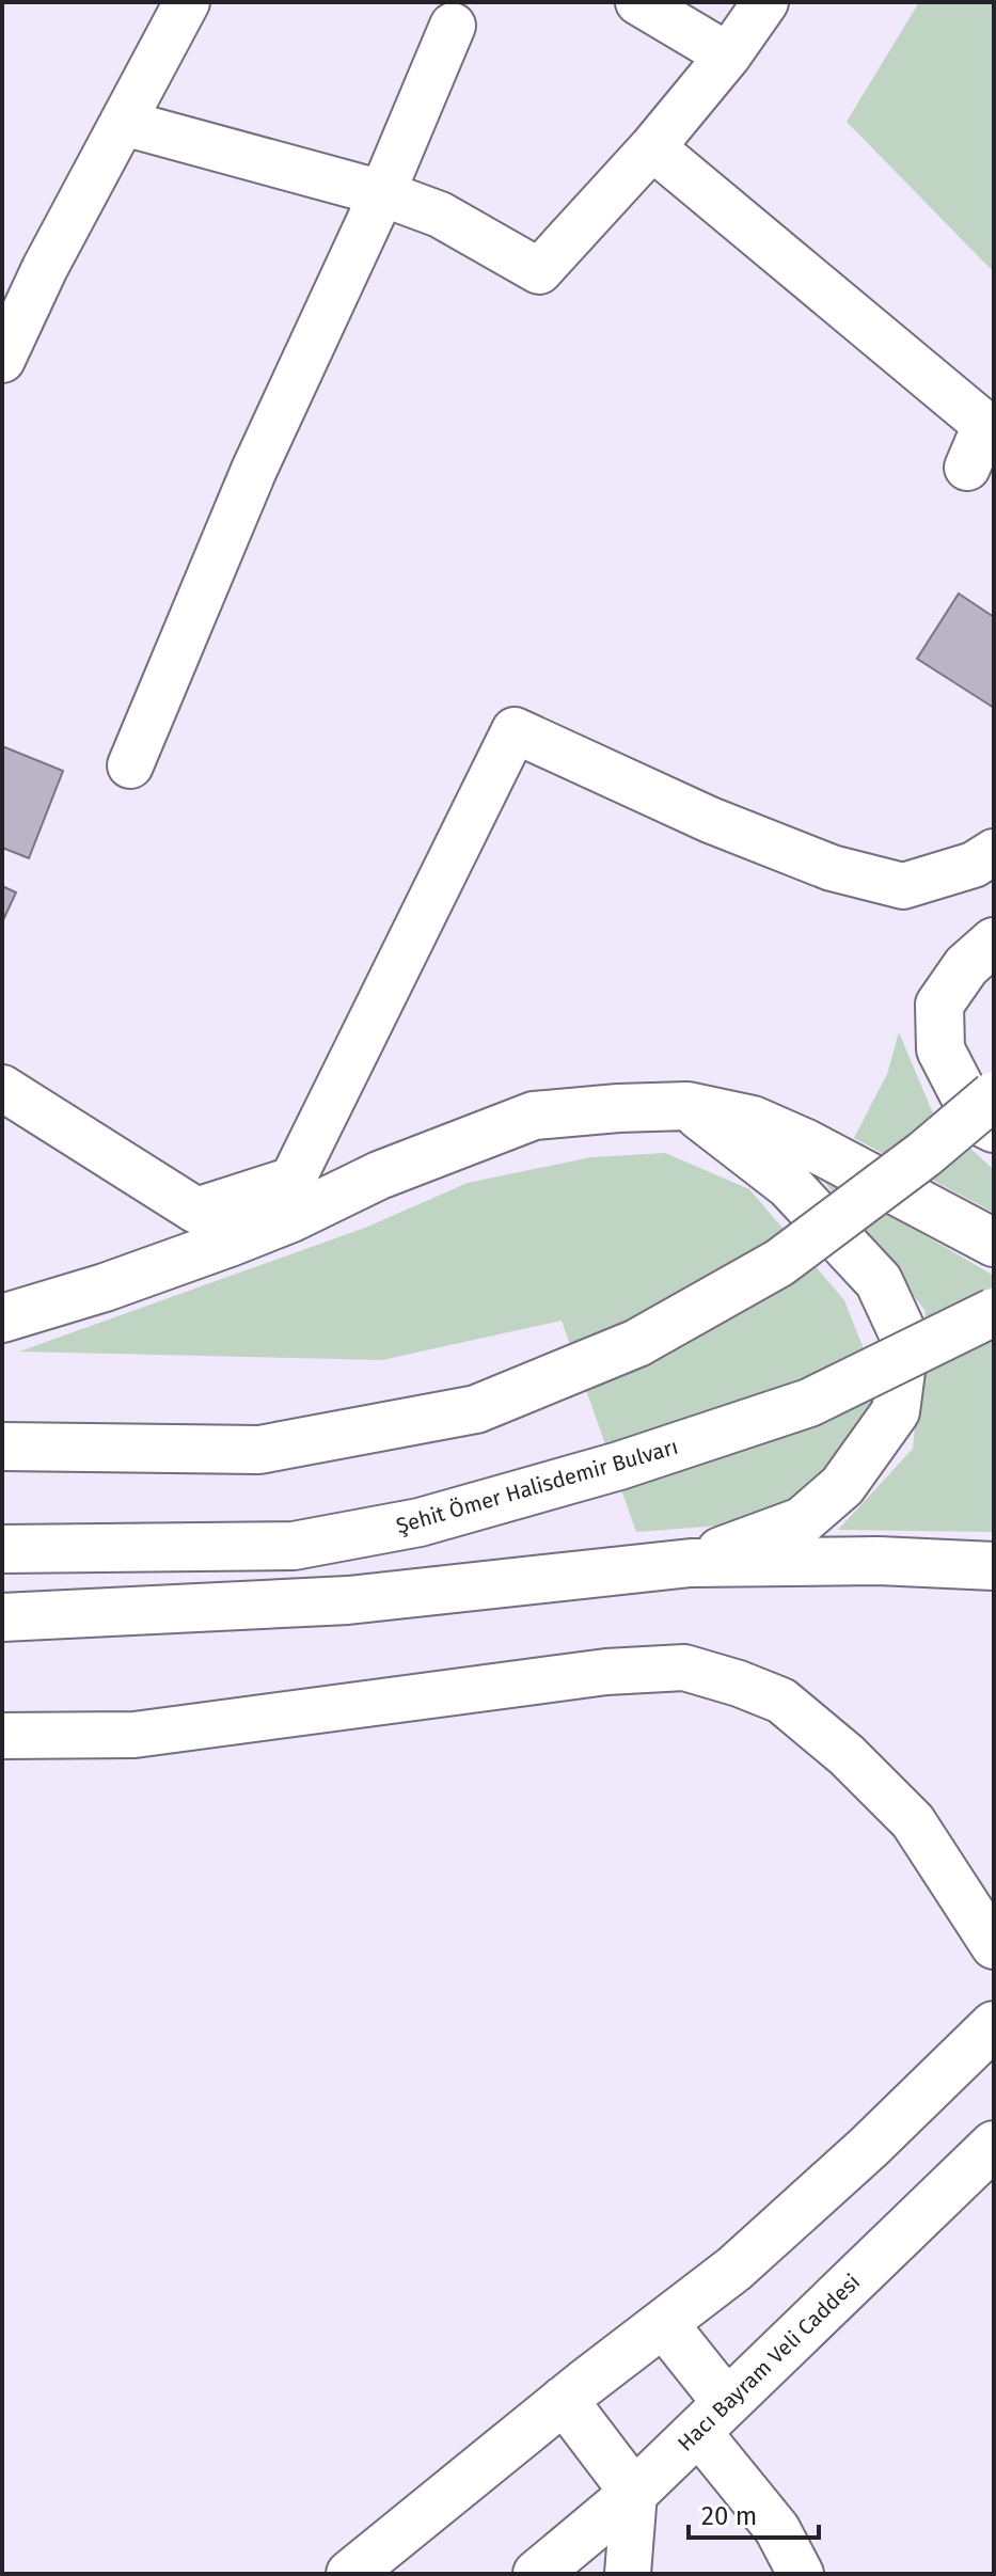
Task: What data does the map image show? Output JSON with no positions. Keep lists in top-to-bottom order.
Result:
{
  "streets": {
    "main road": ["Şehit Ömer Halisdemir Bulvarı", "Hacı Bayram Veli Caddesi"]
  },
  "scale_bar": "20 m"
}
